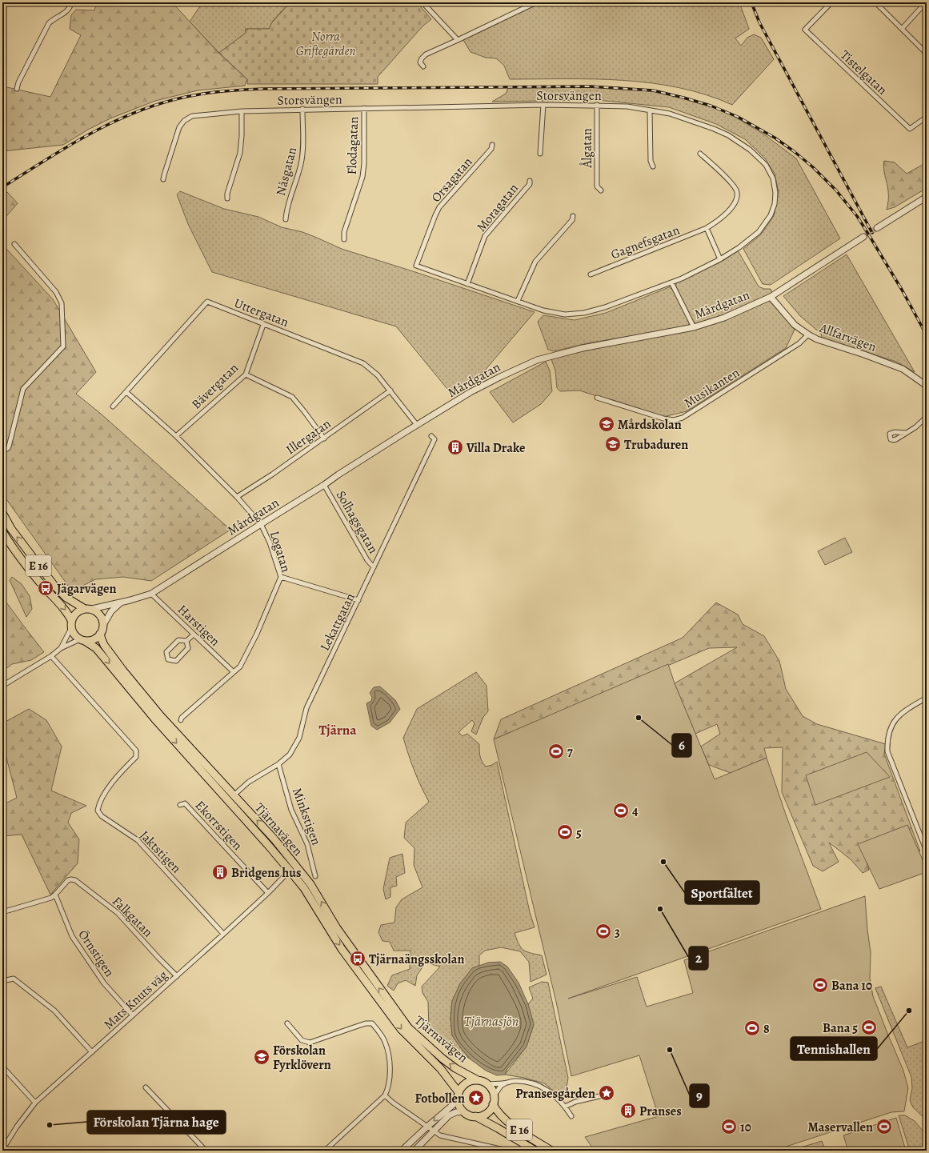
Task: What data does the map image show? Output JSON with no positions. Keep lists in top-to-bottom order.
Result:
{
  "streets": {
    "highway": ["E 16", "Tjärnavägen"],
    "street": [
      "Tistelgatan",
      "Storsvängen",
      "Flodagatan",
      "Ålgatan",
      "Nåsgatan",
      "Orsagatan",
      "Moragatan",
      "Gagnefsgatan",
      "Mårdgatan",
      "Uttergatan",
      "Allfarvägen",
      "Bävergatan",
      "Musikanten",
      "Illergatan",
      "Solhagsgatan",
      "Logatan",
      "Lekattgatan",
      "Harstigen",
      "Minkstigen",
      "Ekorrstigen",
      "Jaktstigen",
      "Falkgatan",
      "Örnstigen",
      "Mats Knuts väg"
    ]
  },
  "crossings": [
    ["Storsvängen", "Flodagatan"],
    ["Storsvängen", "Ålgatan"],
    ["Storsvängen", "Nåsgatan"],
    ["Storsvängen", "Orsagatan"],
    ["Storsvängen", "Moragatan"],
    ["Mårdgatan", "Uttergatan"],
    ["Mårdgatan", "Allfarvägen"],
    ["Mårdgatan", "Solhagsgatan"],
    ["Mårdgatan", "Logatan"],
    ["Mårdgatan", "E 16"],
    ["Mårdgatan", "Harstigen"],
    ["Mårdgatan", "Tjärnavägen"],
    ["Uttergatan", "Bävergatan"],
    ["Uttergatan", "Illergatan"],
    ["Uttergatan", "Logatan"],
    ["Allfarvägen", "Musikanten"],
    ["Bävergatan", "Logatan"],
    ["Illergatan", "Logatan"],
    ["Solhagsgatan", "Lekattgatan"],
    ["Logatan", "Harstigen"],
    ["E 16", "Tjärnavägen"],
    ["Lekattgatan", "Minkstigen"],
    ["Lekattgatan", "Tjärnavägen"],
    ["Ekorrstigen", "Mats Knuts väg"],
    ["Tjärnavägen", "Mats Knuts väg"],
    ["Jaktstigen", "Mats Knuts väg"],
    ["Falkgatan", "Örnstigen"],
    ["Falkgatan", "Mats Knuts väg"],
    ["Örnstigen", "Mats Knuts väg"]
  ],
  "districts": ["Tjärna"],
  "water": ["Tjärnasjön"],
  "parks": ["Norra Griftegården"],
  "places": {
    "school or university": ["Mårdskolan", "Trubaduren", "Förskolan Fyrklövern"],
    "building": ["Villa Drake", "Bridgens hus", "Pranses"],
    "bus stop": ["Jägarvägen", "Tjärnaängsskolan"],
    "other": [
      "6",
      "Sportfältet",
      "2",
      "Tennishallen",
      "9",
      "Förskolan Tjärna hage"
    ],
    "sports": [
      "7",
      "4",
      "5",
      "3",
      "Bana 10",
      "Bana 5",
      "8",
      "10",
      "Maservallen"
    ],
    "place": ["Pransesgården", "Fotbollen"]
  }
}
